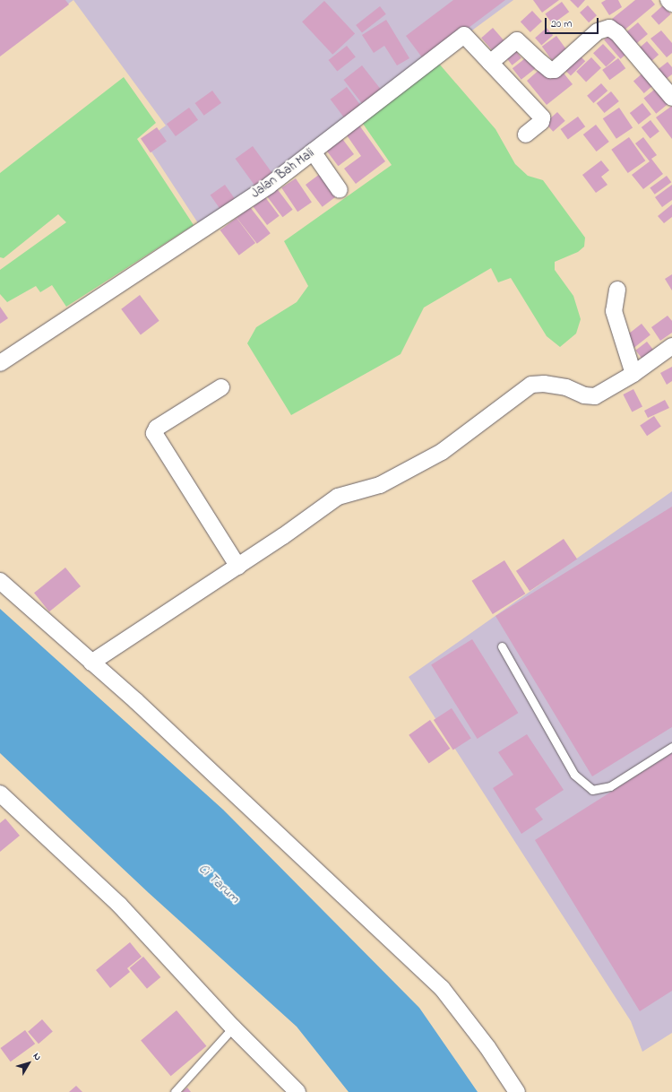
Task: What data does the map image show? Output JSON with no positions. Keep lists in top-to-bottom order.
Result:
{
  "streets": {
    "street": ["Jalan Bah Mali"]
  },
  "water": ["Ci Tarum"],
  "scale_bar": "20 m",
  "north": "top right"
}
